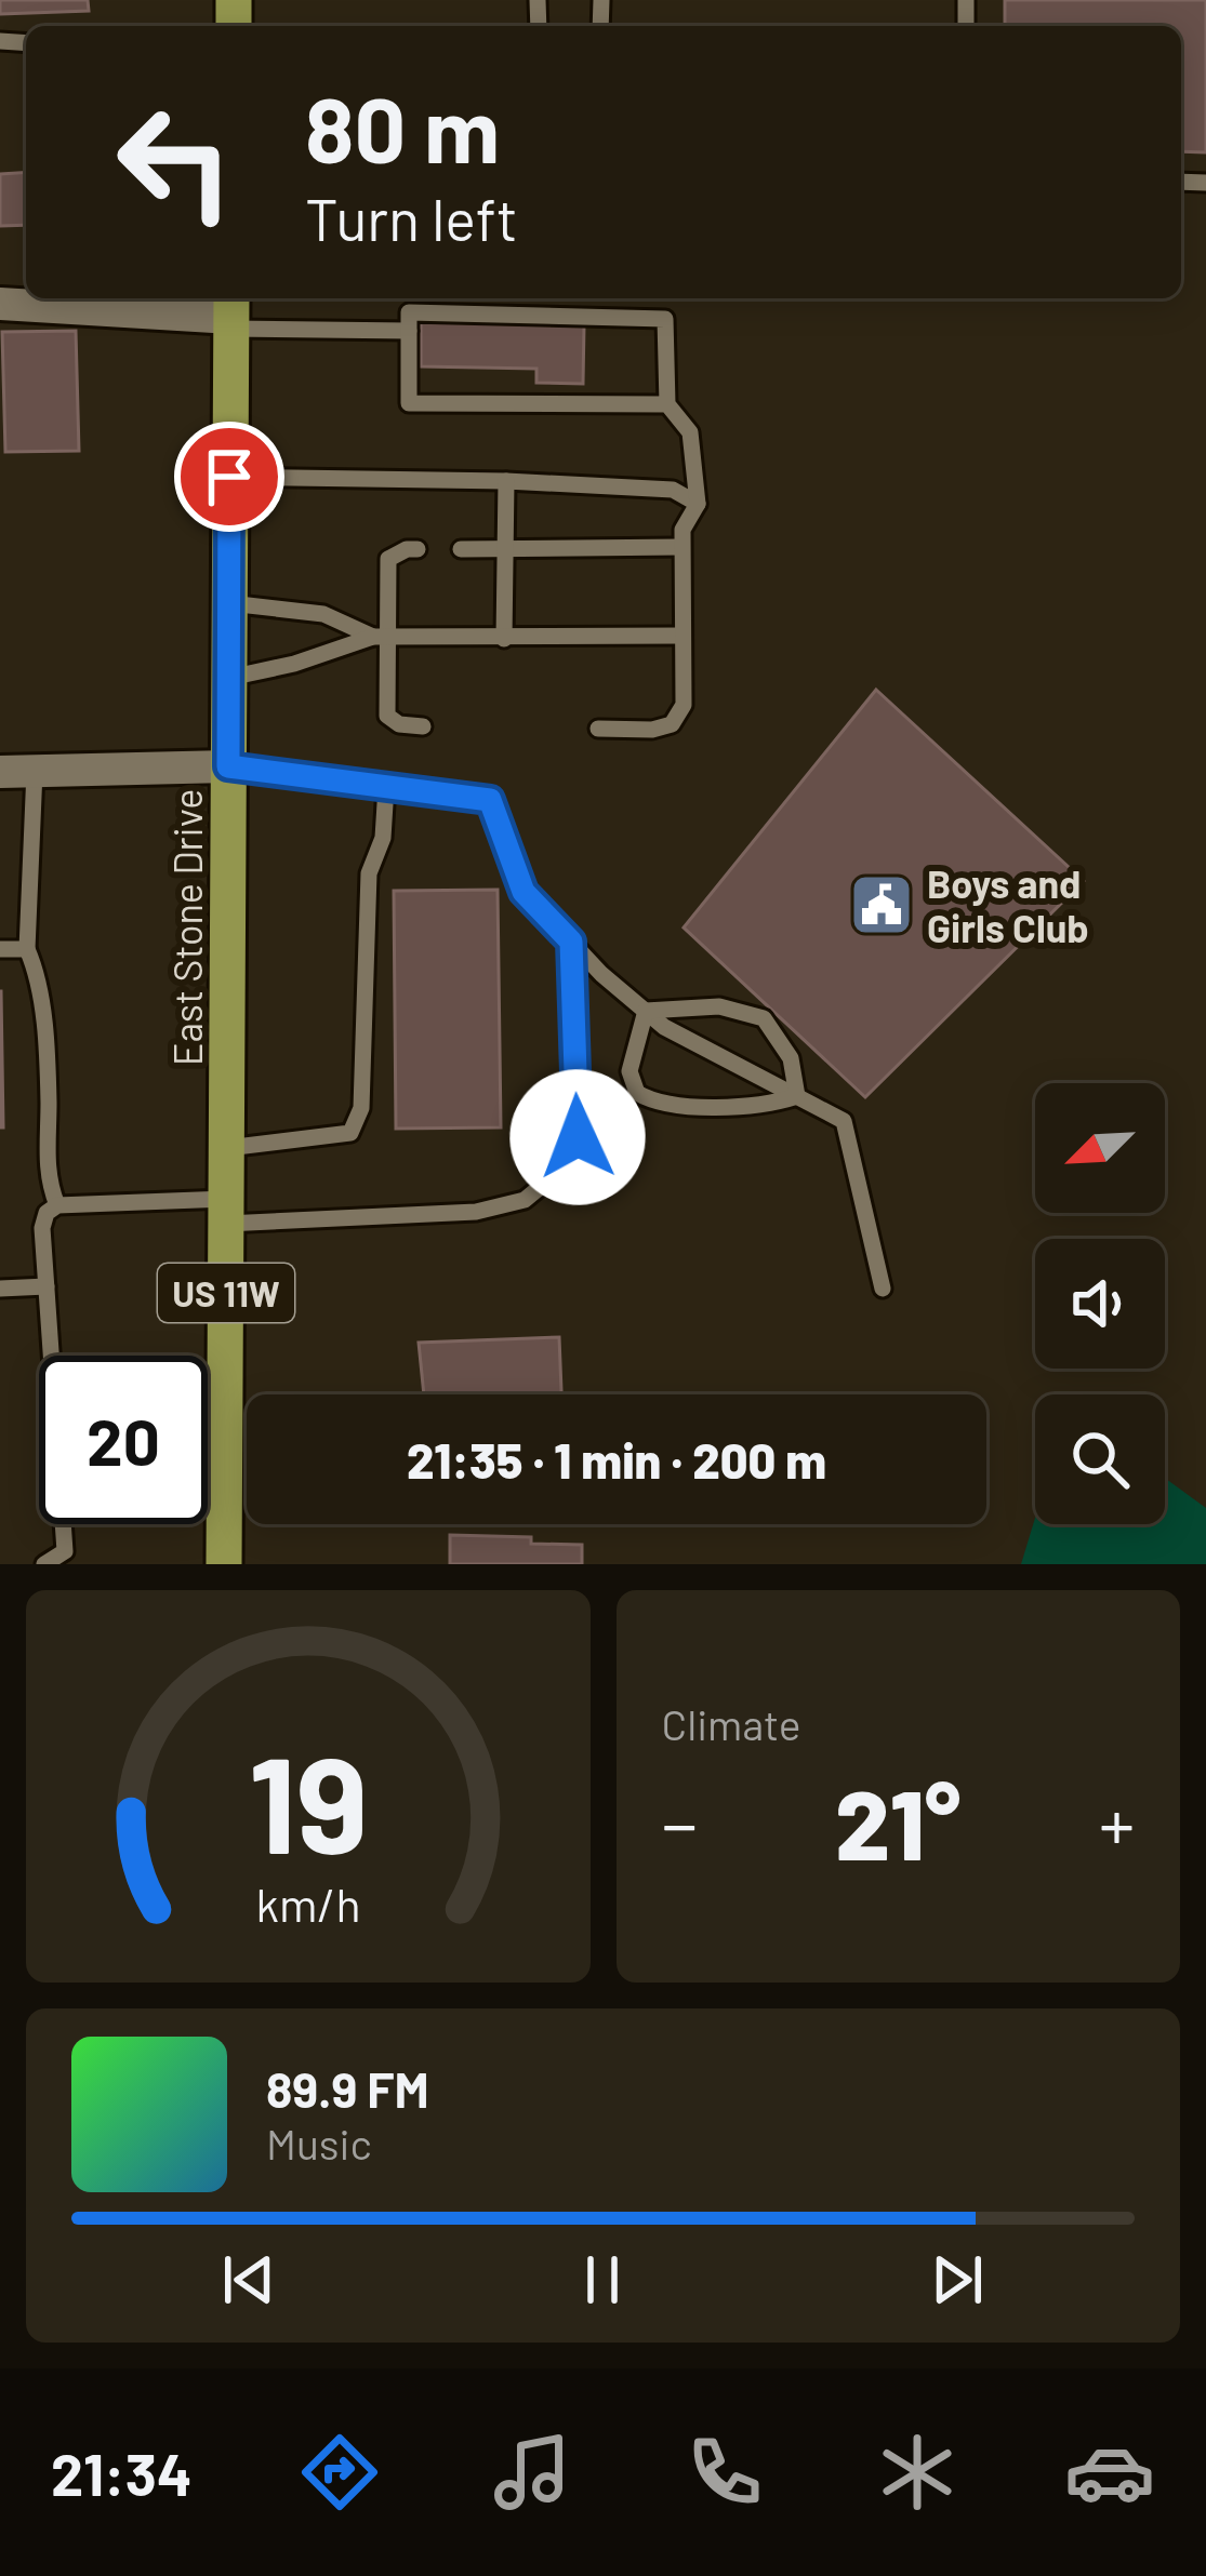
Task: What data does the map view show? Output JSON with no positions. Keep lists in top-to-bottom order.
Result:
{
  "streets": {
    "highway": ["East Stone Drive", "US 11W"]
  },
  "places": {
    "public building": ["Boys and Girls Club"]
  },
  "north": "bottom left",
  "page": {
    "turn": ["80 m", "Turn left"],
    "limit": "20",
    "trip": "21:35 · 1 min · 200 m",
    "tile": "Climate",
    "heat": ["−", "21°", "+"],
    "song": ["89.9 FM", "Music"],
    "tabs": "21:34",
    "gauge": ["19", "km/h"]
  }
}
